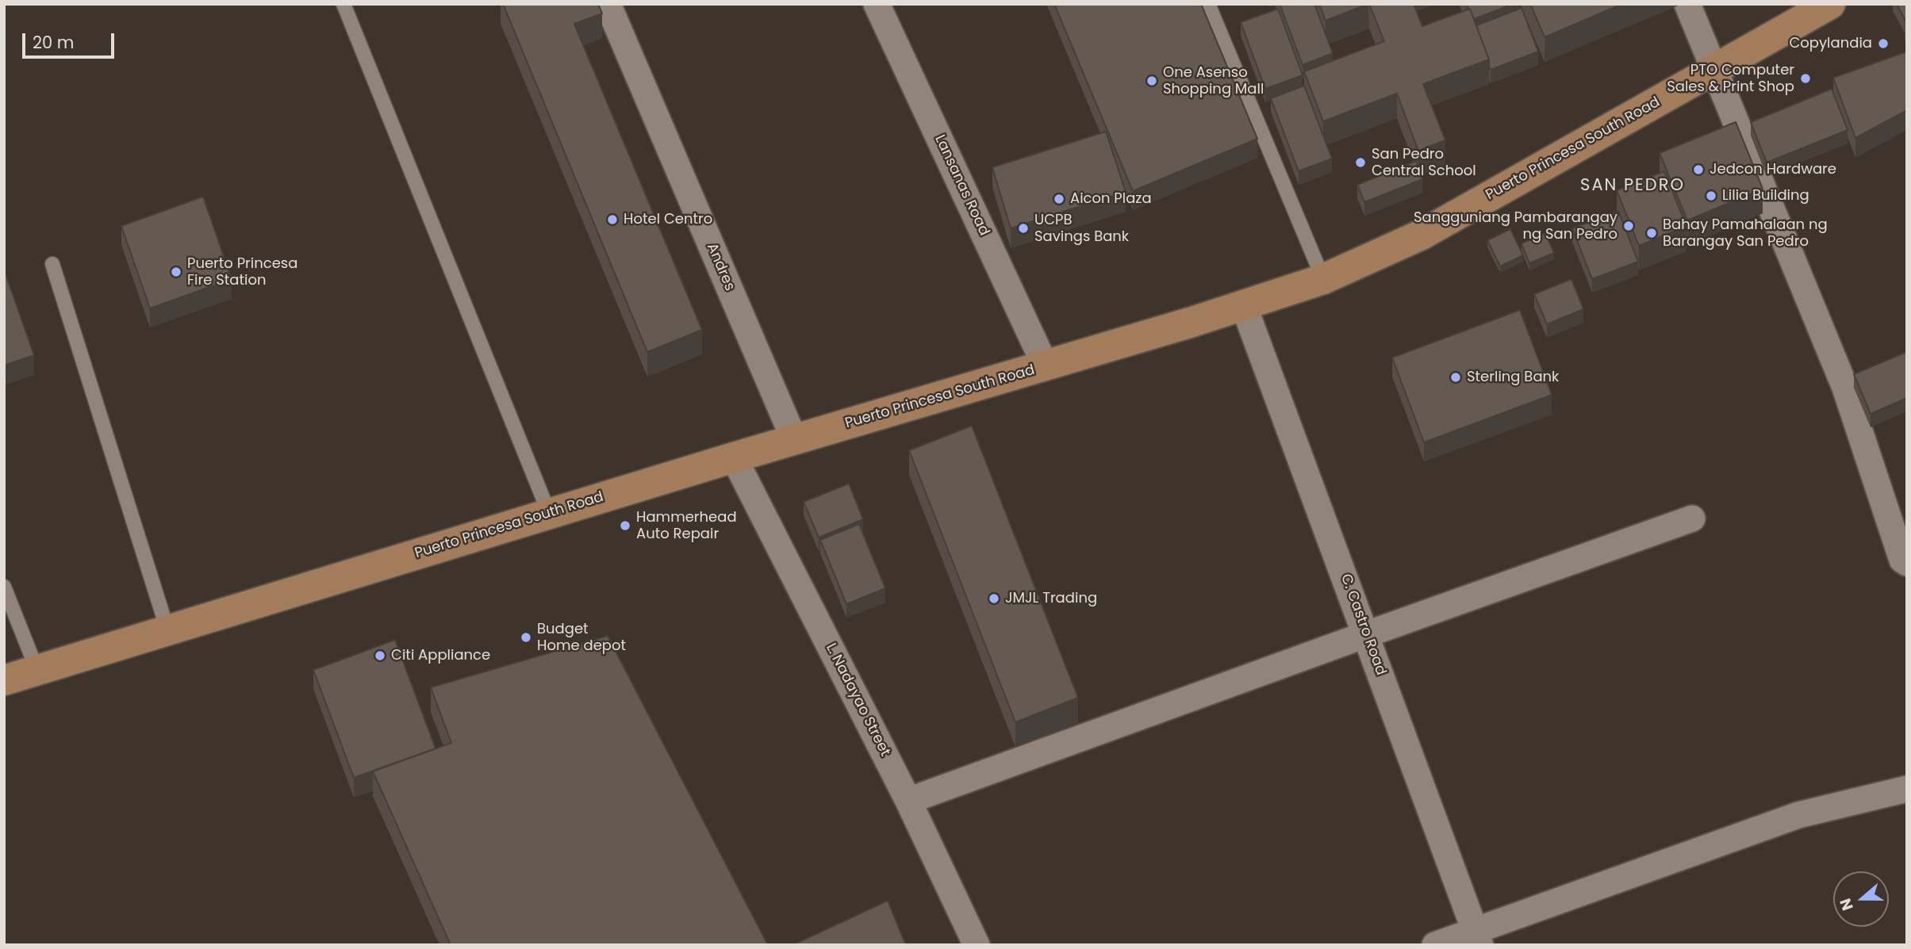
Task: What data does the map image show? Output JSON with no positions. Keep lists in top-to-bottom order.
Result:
{
  "streets": {
    "main road": ["Puerto Princesa South Road"],
    "street": [
      "Lansanas Road",
      "Andres",
      "C. Castro Road",
      "L. Nadayao Street"
    ]
  },
  "crossings": [
    ["Puerto Princesa South Road", "Lansanas Road"],
    ["Puerto Princesa South Road", "Andres"],
    ["Puerto Princesa South Road", "C. Castro Road"],
    ["Puerto Princesa South Road", "L. Nadayao Street"]
  ],
  "districts": ["SAN PEDRO"],
  "places": [
    "Copylandia",
    "PTO Computer Sales & Print Shop",
    "One Asenso Shopping Mall",
    "San Pedro Central School",
    "Jedcon Hardware",
    "Lilia Building",
    "Aicon Plaza",
    "Hotel Centro",
    "Sangguniang Pambarangay ng San Pedro",
    "UCPB Savings Bank",
    "Bahay Pamahalaan ng Barangay San Pedro",
    "Puerto Princesa Fire Station",
    "Sterling Bank",
    "Hammerhead Auto Repair",
    "JMJL Trading",
    "Budget Home depot",
    "Citi Appliance"
  ],
  "scale_bar": "20 m",
  "north": "left"
}
